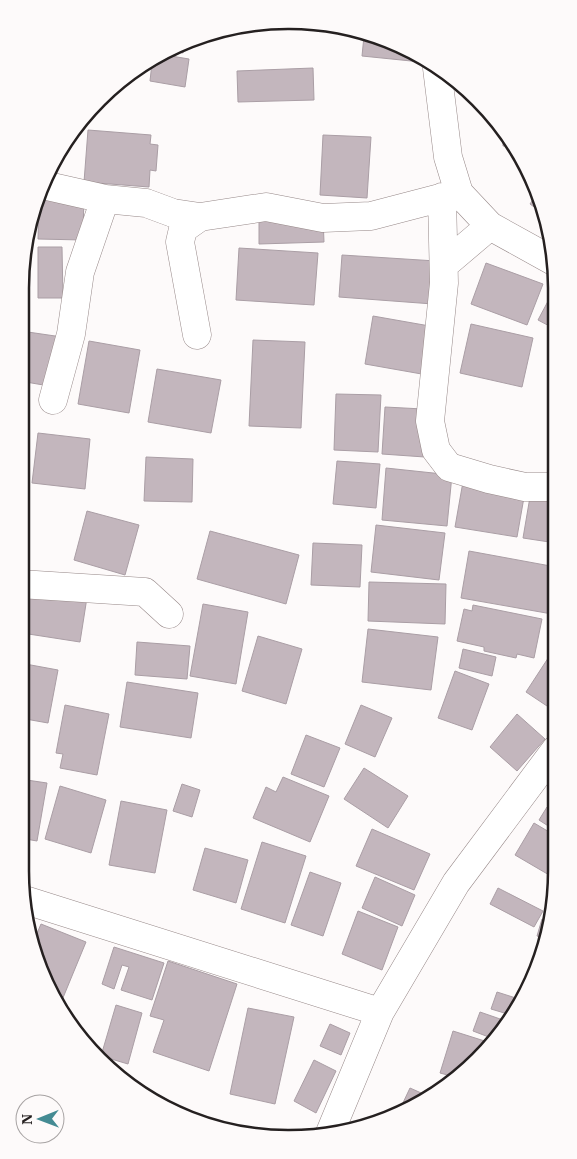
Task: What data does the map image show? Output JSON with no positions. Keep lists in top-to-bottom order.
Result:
{
  "north": "left"
}
